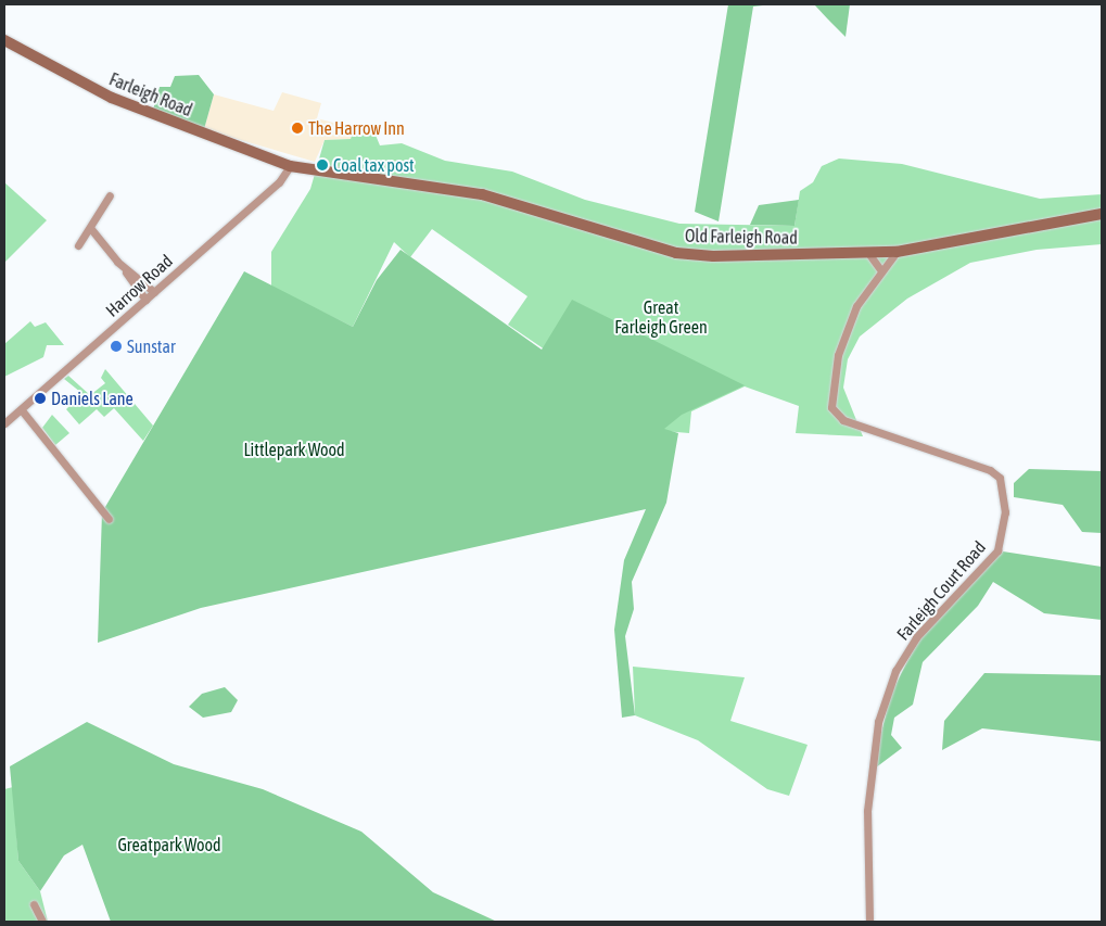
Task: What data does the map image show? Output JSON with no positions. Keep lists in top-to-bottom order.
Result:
{
  "streets": {
    "street": [
      "Farleigh Road",
      "Old Farleigh Road",
      "Harrow Road",
      "Farleigh Court Road"
    ]
  },
  "crossings": [
    ["Farleigh Road", "Old Farleigh Road"],
    ["Farleigh Road", "Harrow Road"],
    ["Old Farleigh Road", "Harrow Road"],
    ["Old Farleigh Road", "Farleigh Court Road"]
  ],
  "parks": ["Great Farleigh Green", "Littlepark Wood", "Greatpark Wood"],
  "places": [
    "The Harrow Inn",
    "Coal tax post",
    "Sunstar",
    "Daniels Lane"
  ]
}
